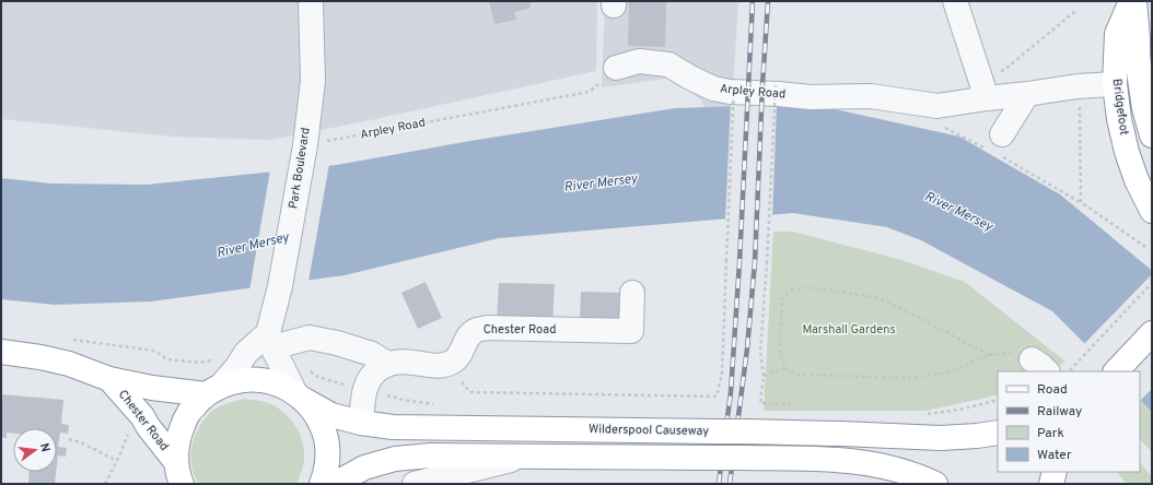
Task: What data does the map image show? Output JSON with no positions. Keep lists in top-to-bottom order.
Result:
{
  "streets": {
    "highway": ["Bridgefoot", "Chester Road", "Wilderspool Causeway"],
    "street": ["Arpley Road", "Park Boulevard"]
  },
  "crossings": [
    ["Arpley Road", "Bridgefoot"],
    ["Arpley Road", "Park Boulevard"],
    ["Chester Road", "Wilderspool Causeway"]
  ],
  "water": ["River Mersey"],
  "parks": ["Marshall Gardens"],
  "legend": [
    "Road",
    "Railway",
    "Park",
    "Water"
  ],
  "north": "right"
}
